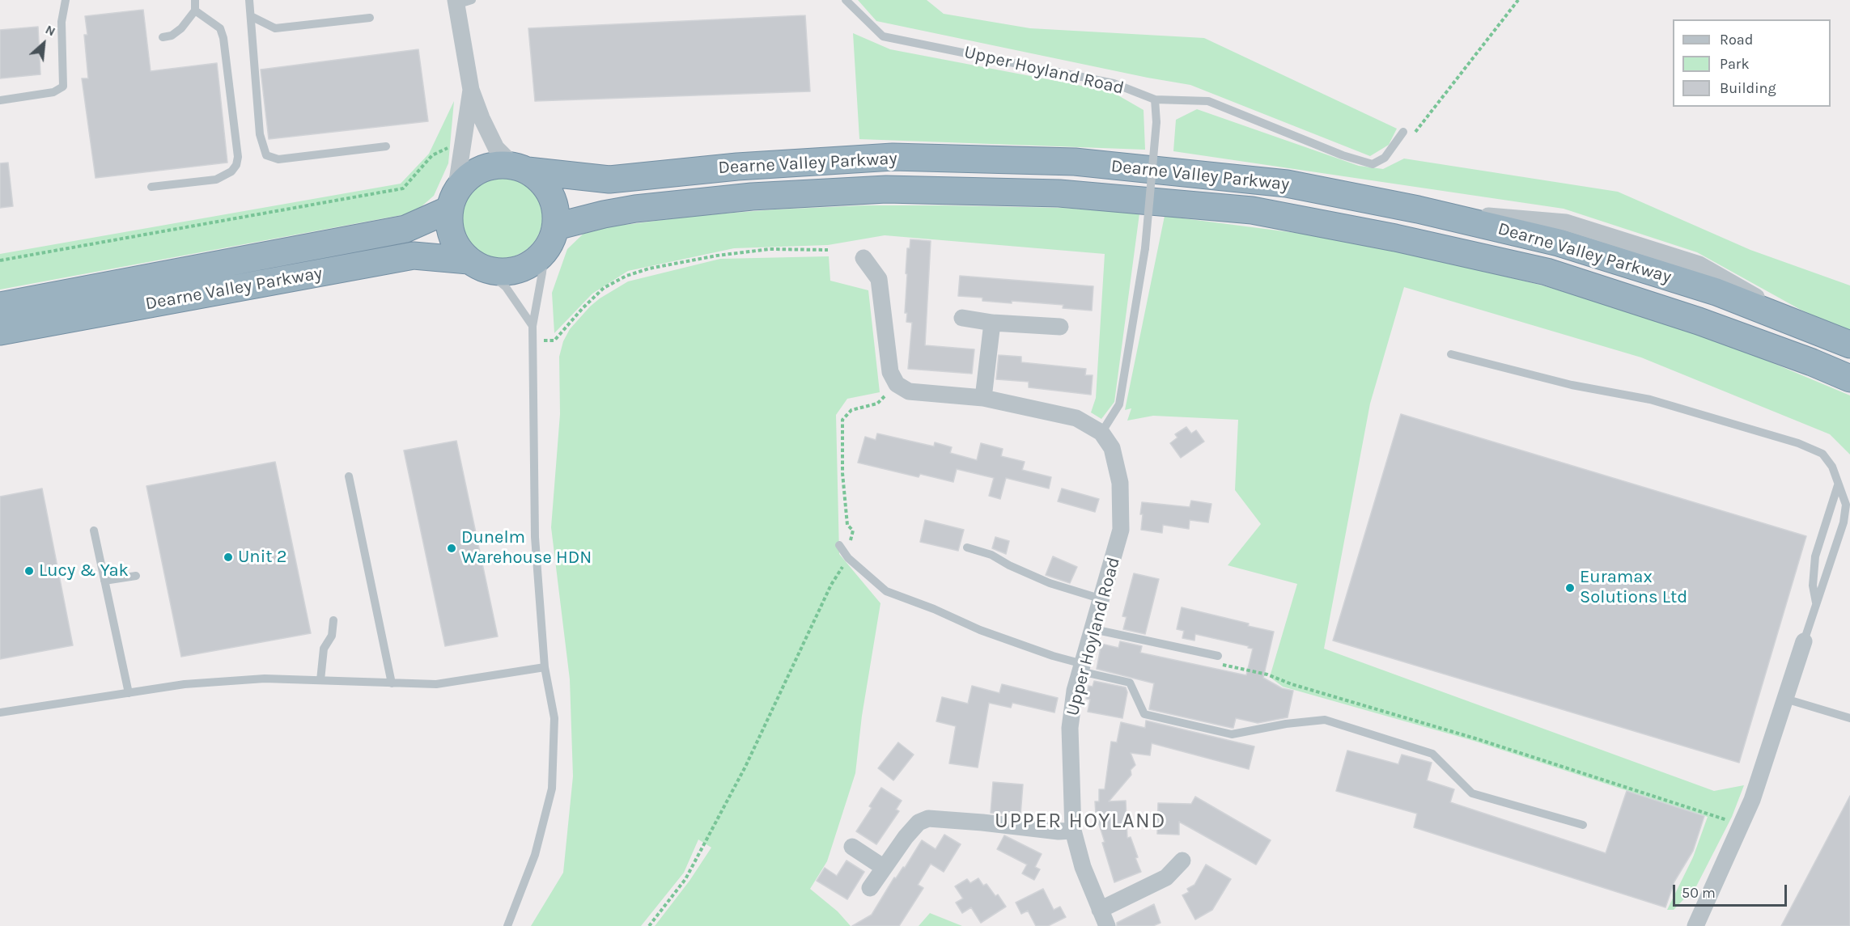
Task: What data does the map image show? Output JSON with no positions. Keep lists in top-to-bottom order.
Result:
{
  "streets": {
    "highway": ["Dearne Valley Parkway"],
    "street": ["Upper Hoyland Road"]
  },
  "districts": ["UPPER HOYLAND"],
  "places": [
    "Dunelm Warehouse HDN",
    "Unit 2",
    "Lucy & Yak",
    "Euramax Solutions Ltd"
  ],
  "legend": ["Road", "Park", "Building"],
  "scale_bar": "50 m",
  "north": "top right"
}
